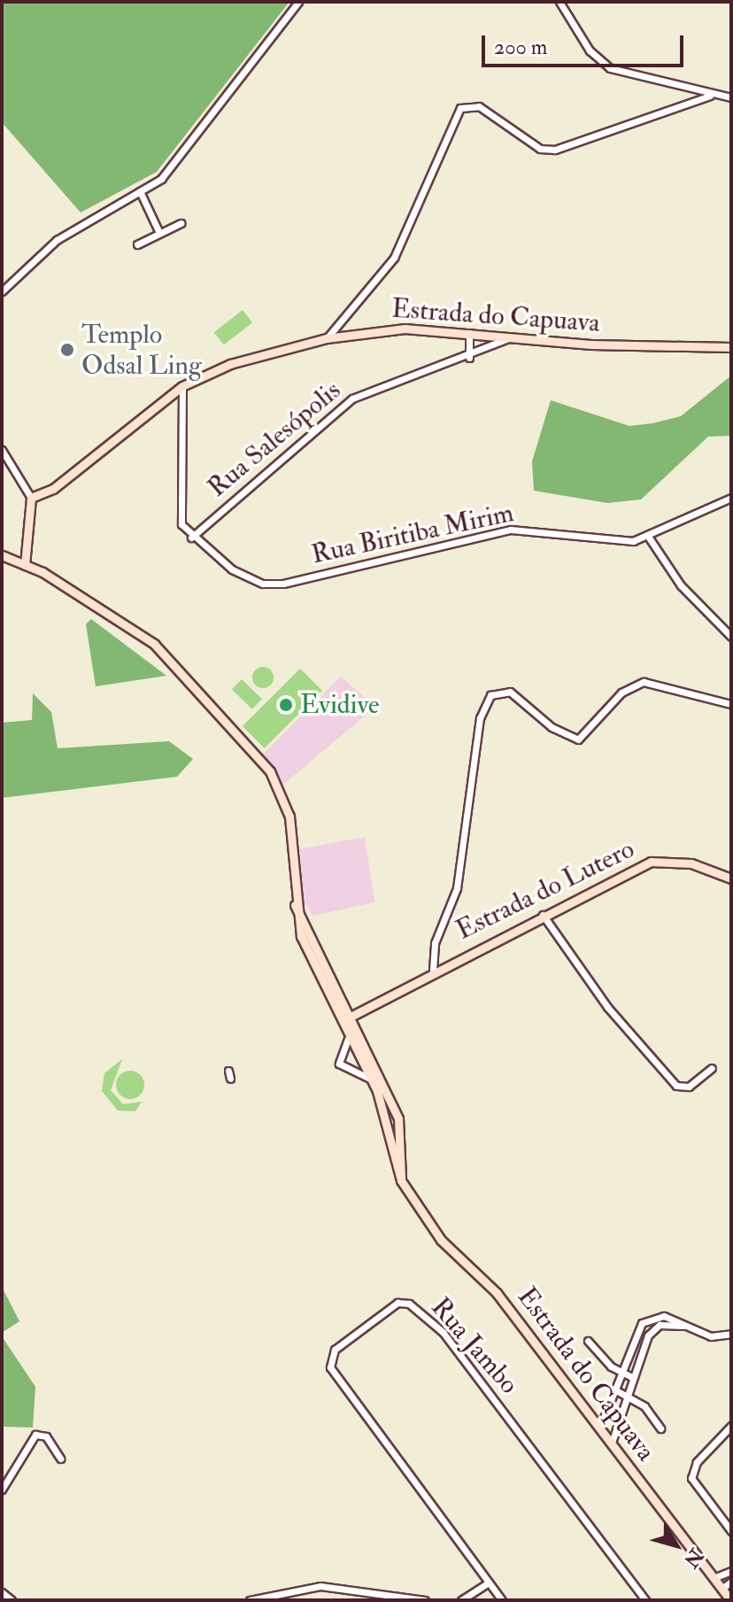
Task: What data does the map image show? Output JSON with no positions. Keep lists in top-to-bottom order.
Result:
{
  "streets": {
    "main road": ["Estrada do Capuava", "Estrada do Lutero"],
    "street": ["Rua Salesópolis", "Rua Biritiba Mirim", "Rua Jambo"]
  },
  "crossings": [
    ["Estrada do Capuava", "Rua Salesópolis"],
    ["Estrada do Capuava", "Estrada do Lutero"],
    ["Rua Salesópolis", "Rua Biritiba Mirim"]
  ],
  "places": ["Templo Odsal Ling", "Evidive"],
  "scale_bar": "200 m",
  "north": "bottom right"
}
